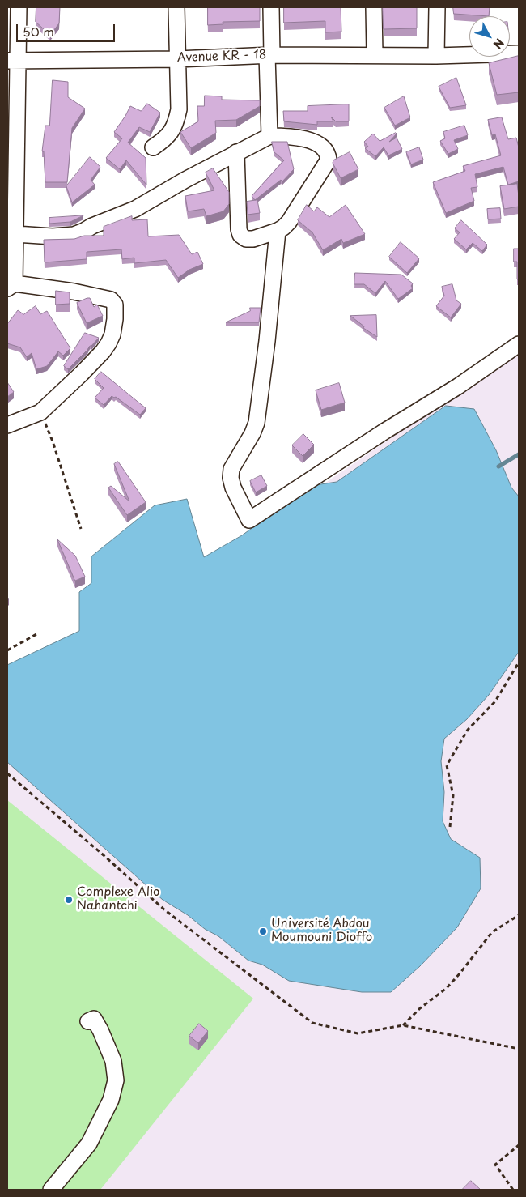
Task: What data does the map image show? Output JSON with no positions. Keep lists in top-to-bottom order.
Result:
{
  "streets": {
    "street": ["Avenue KR - 18"]
  },
  "places": ["Complexe Alio Nahantchi", "Université Abdou Moumouni Dioffo"],
  "scale_bar": "50 m",
  "north": "bottom right"
}
